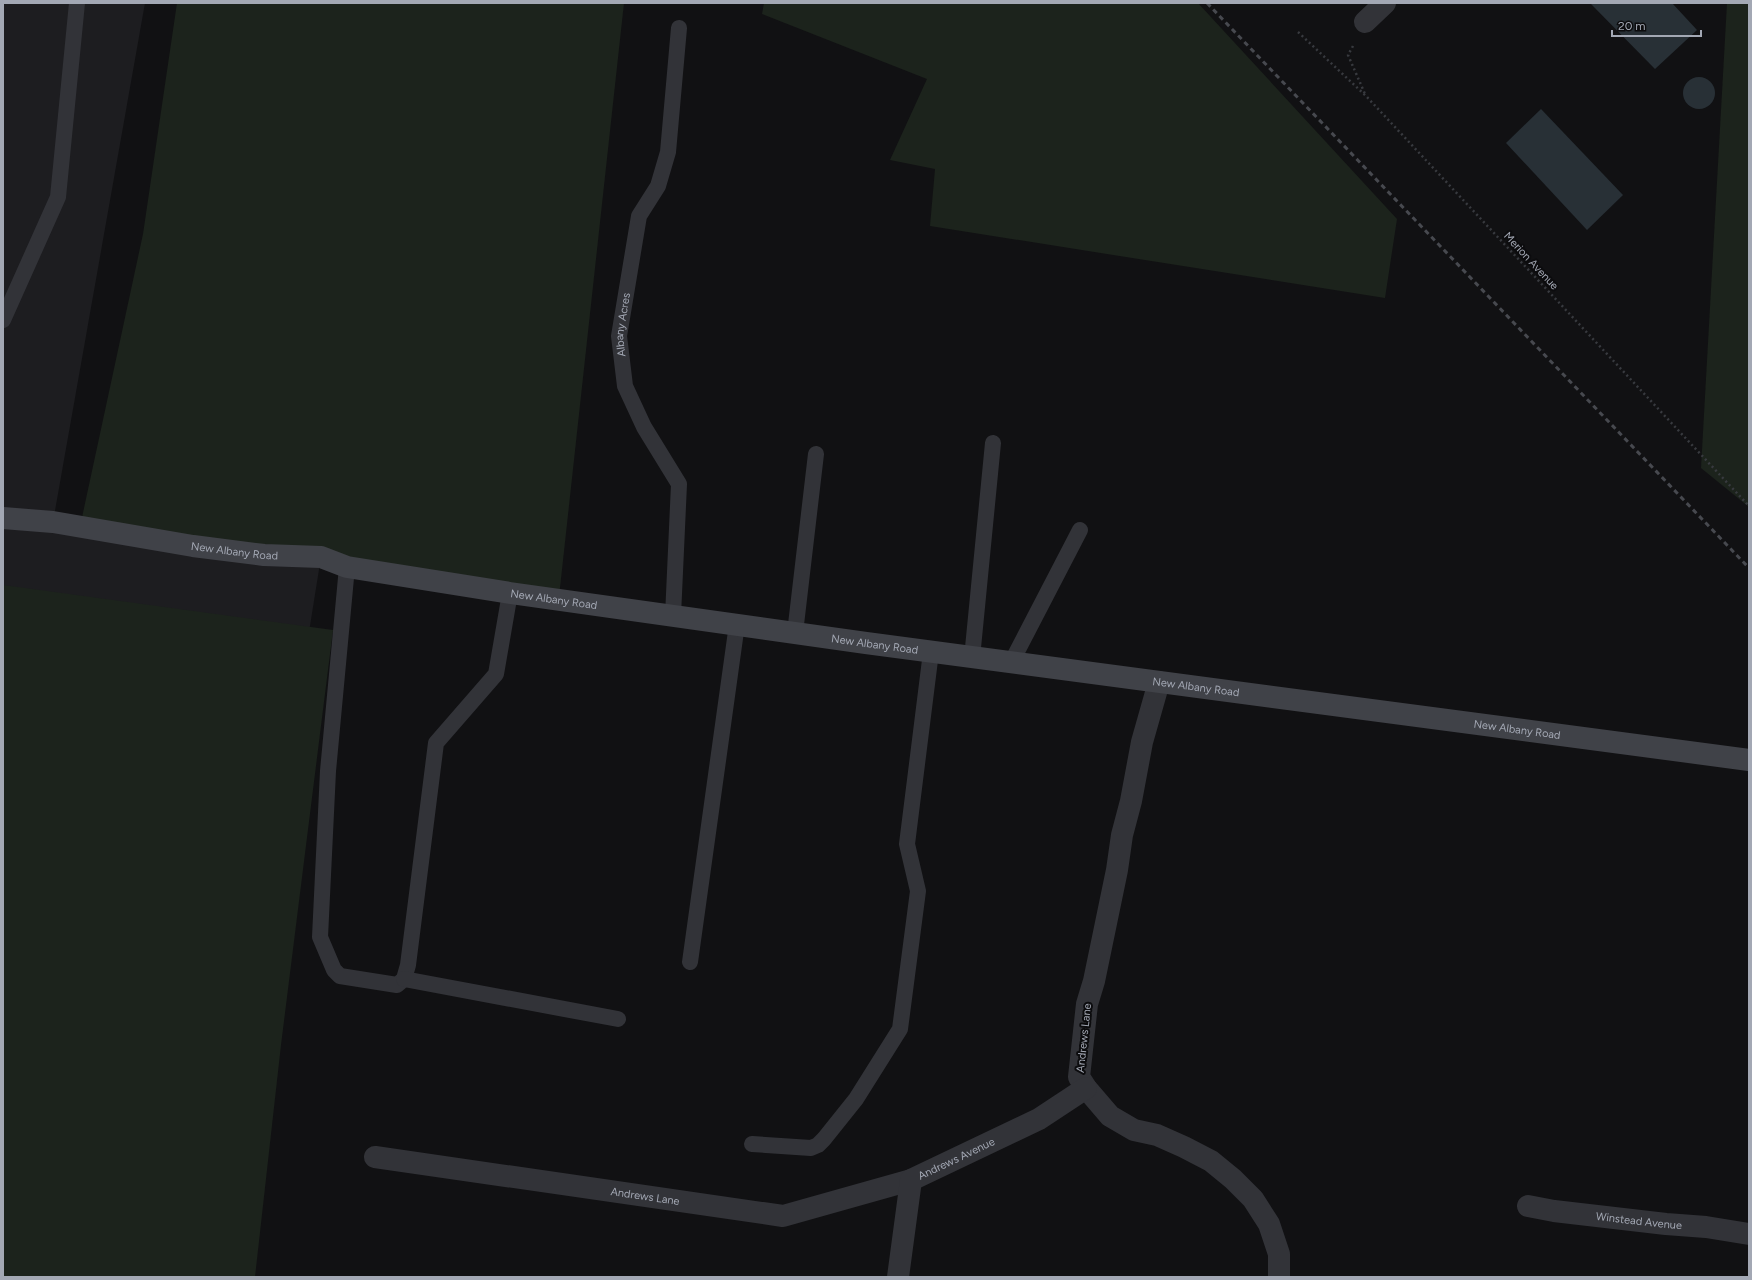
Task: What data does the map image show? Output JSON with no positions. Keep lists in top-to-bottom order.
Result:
{
  "streets": {
    "main road": ["New Albany Road"],
    "street": ["Andrews Lane", "Andrews Avenue", "Winstead Avenue"],
    "lane": ["Albany Acres"],
    "path": ["Merion Avenue"]
  },
  "crossings": [
    ["Albany Acres", "New Albany Road"],
    ["New Albany Road", "Andrews Lane"],
    ["Andrews Lane", "Andrews Avenue"]
  ],
  "scale_bar": "20 m"
}
